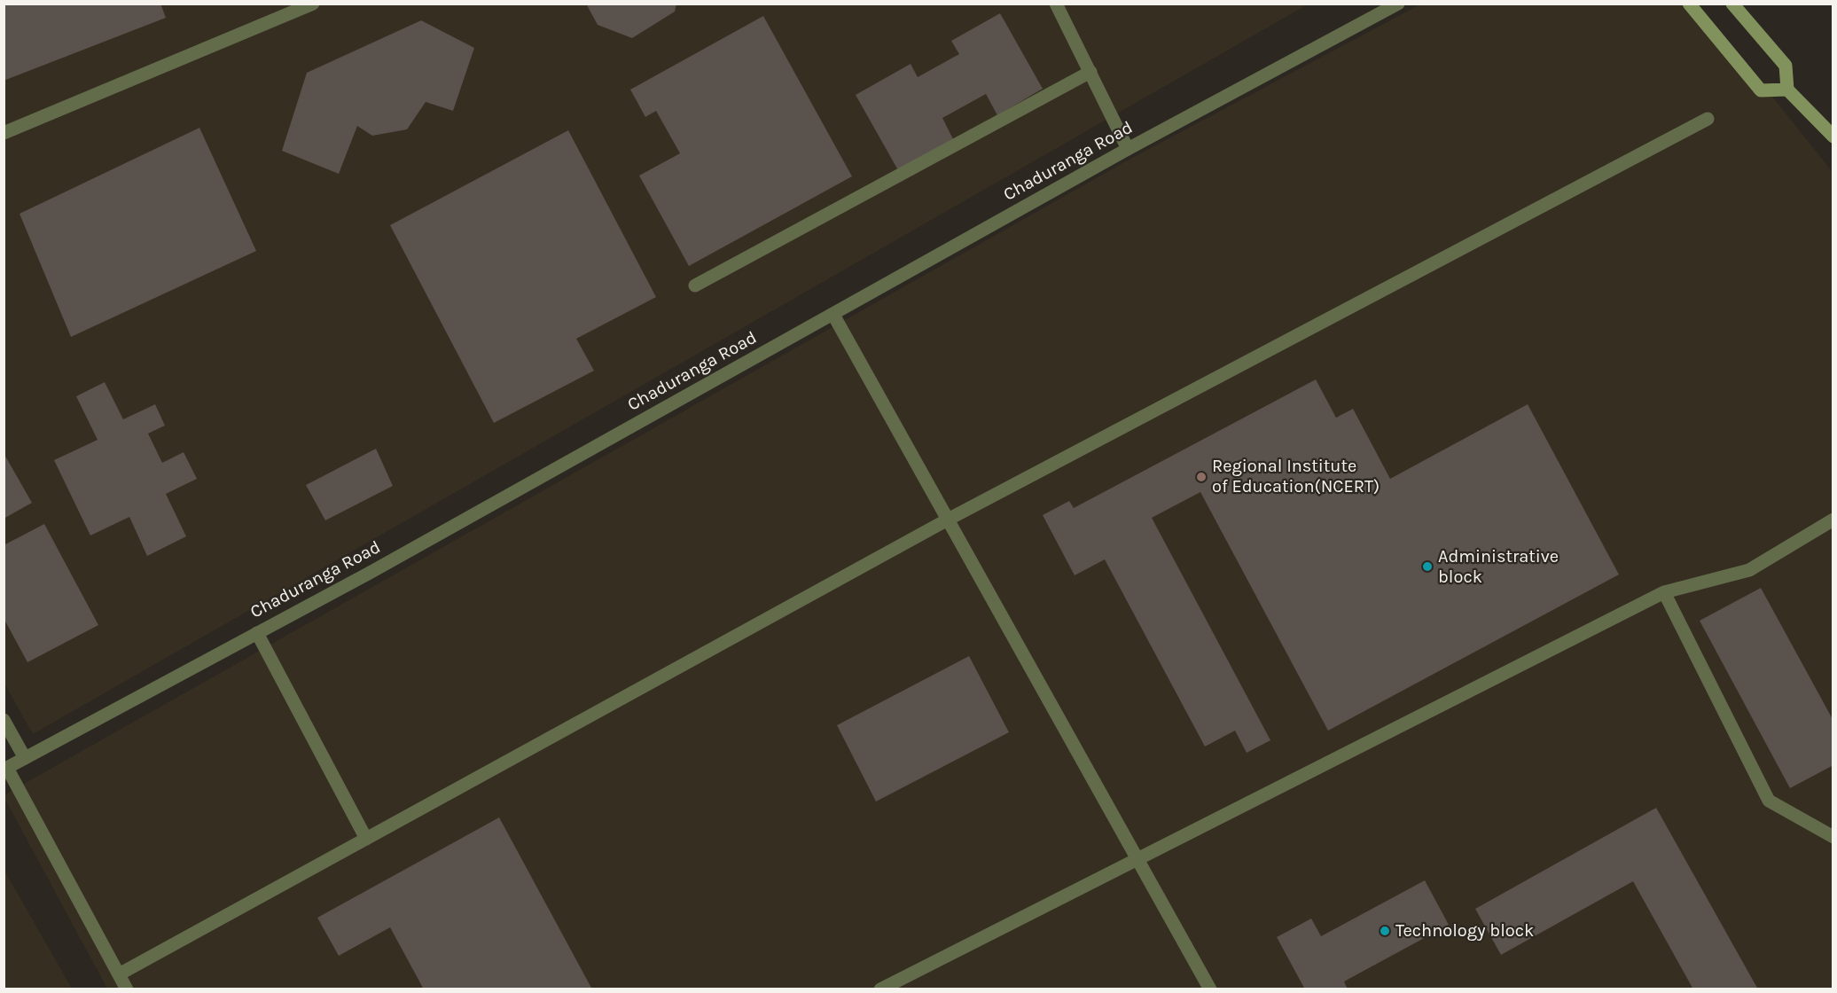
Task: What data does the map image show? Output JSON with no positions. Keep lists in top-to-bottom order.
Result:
{
  "streets": {
    "street": ["Chaduranga Road"]
  },
  "places": ["Regional Institute of Education(NCERT)", "Administrative block", "Technology block"]
}
